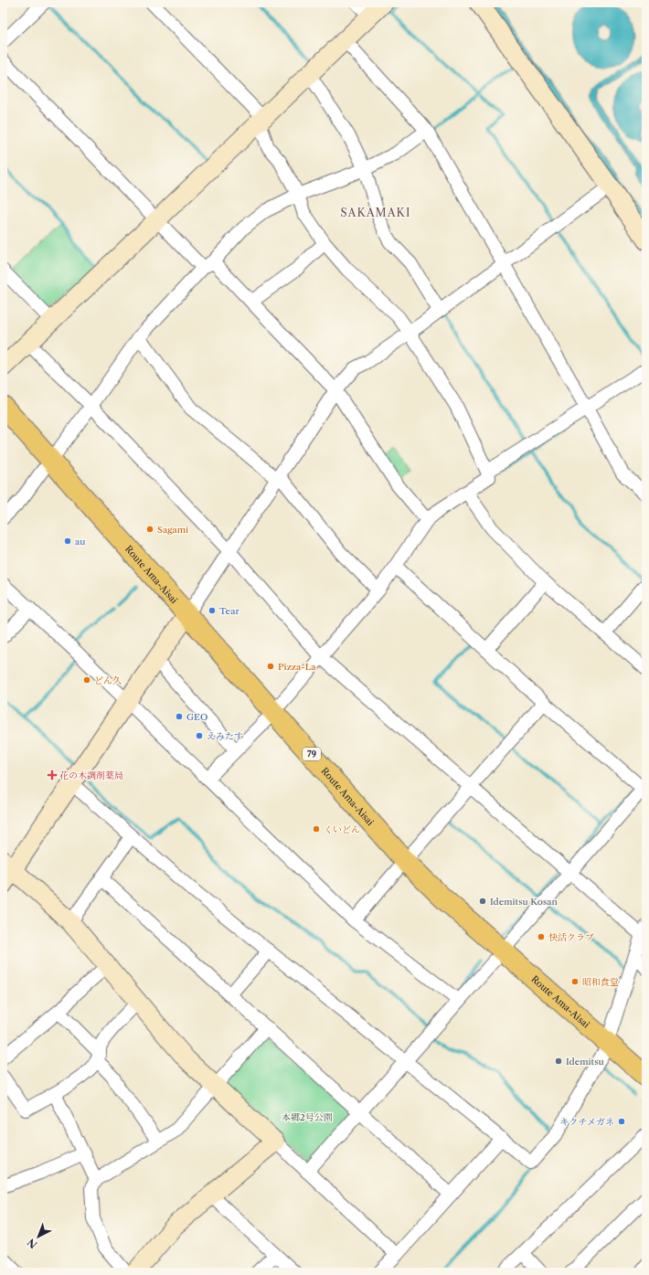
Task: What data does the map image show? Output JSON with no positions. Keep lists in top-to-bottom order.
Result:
{
  "streets": {
    "main road": ["Route Ama-Aisai", "79"]
  },
  "districts": ["SAKAMAKI"],
  "parks": ["本郷2号公園"],
  "places": {
    "other": [
      "Sagami",
      "au",
      "Tear",
      "Pizza-La",
      "どん久",
      "GEO",
      "えみたす",
      "くいどん",
      "Idemitsu Kosan",
      "快活クラブ",
      "昭和食堂",
      "Idemitsu",
      "キクチメガネ"
    ],
    "health": ["花の木調剤薬局"]
  },
  "north": "bottom left"
}
